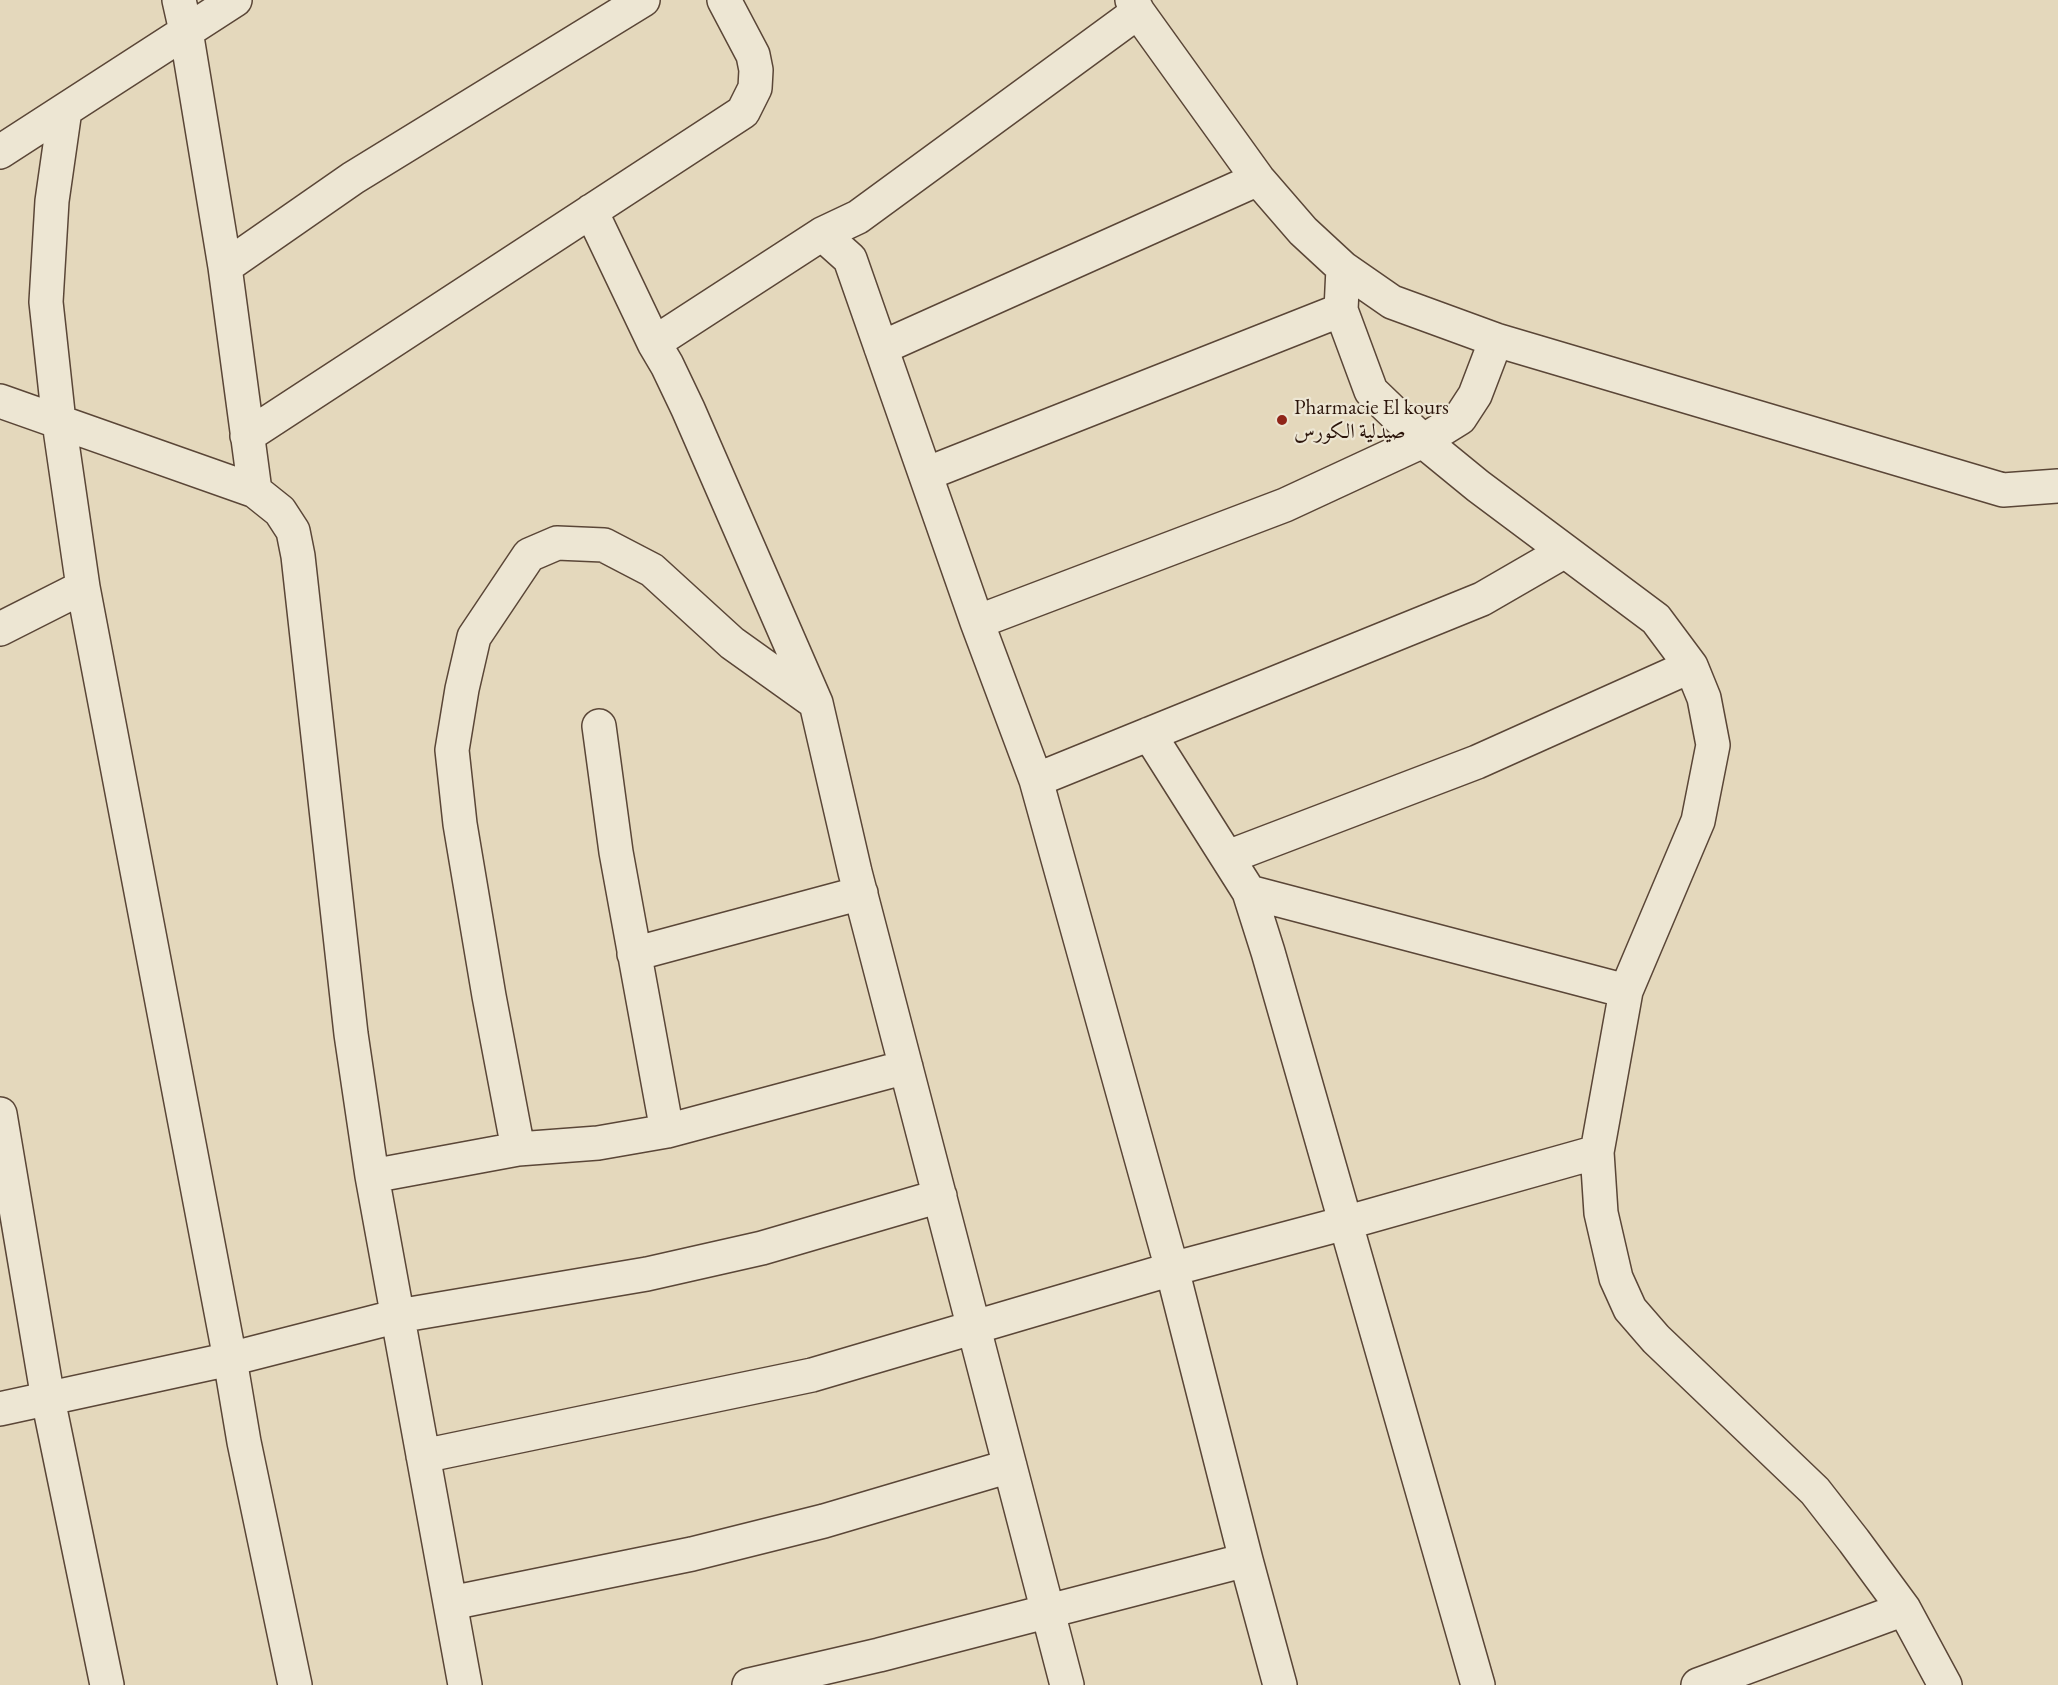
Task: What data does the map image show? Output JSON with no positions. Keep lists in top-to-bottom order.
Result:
{
  "places": ["Pharmacie El kours صيدلية الكورس"]
}
